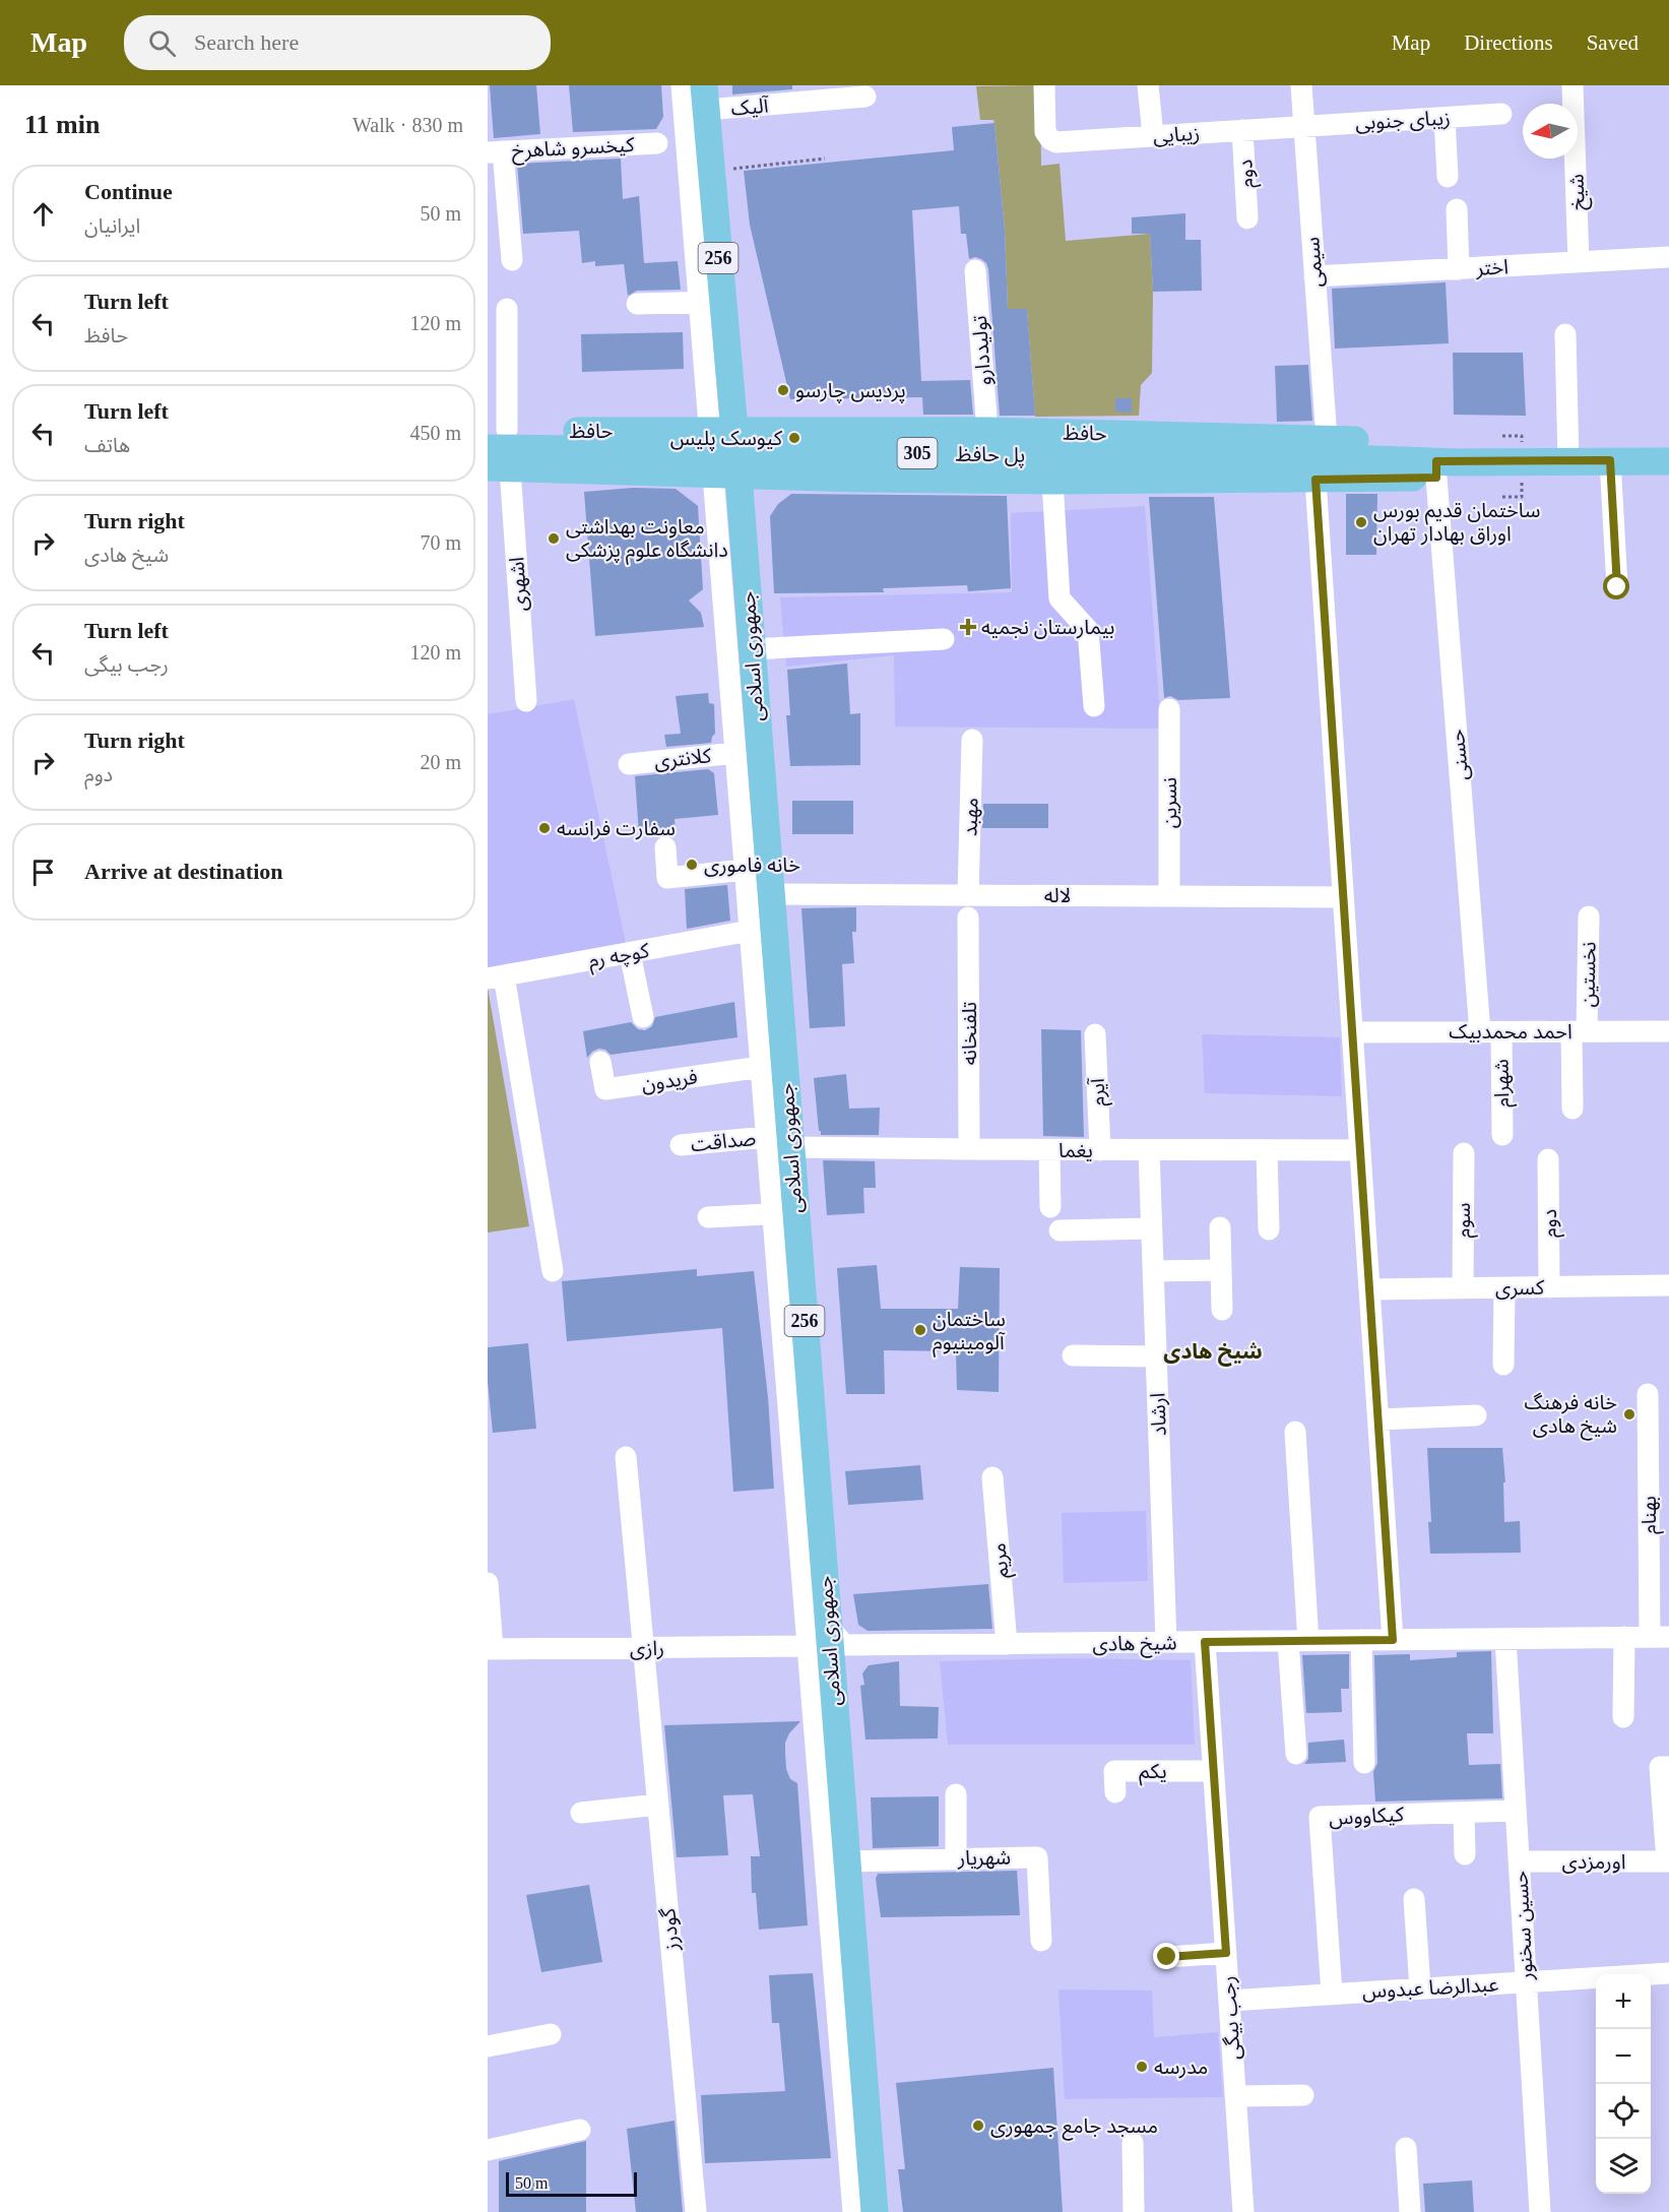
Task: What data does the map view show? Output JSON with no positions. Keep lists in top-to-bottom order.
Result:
{
  "streets": {
    "main road": [
      "256",
      "حافظ",
      "305",
      "پل حافظ",
      "جمهوری اسلامی"
    ],
    "street": [
      "آلیک",
      "زیبای جنوبی",
      "زیبایی",
      "کیخسرو شاهرخ",
      "دوم",
      "شیخ",
      "سیمی",
      "اختر",
      "تولیددارو",
      "اشهری",
      "حسنی",
      "کلانتری",
      "نسرین",
      "مهبد",
      "لاله",
      "کوچه رم",
      "نخستین",
      "احمد محمدبیک",
      "تلفنخانه",
      "فریدون",
      "شهرام",
      "آیرم",
      "صداقت",
      "یغما",
      "سوم",
      "کسری",
      "ارشاد",
      "بهنام",
      "مریم",
      "شیخ هادی",
      "رازی",
      "یکم",
      "کیکاووس",
      "شهریار",
      "اورمزدی",
      "حسین سخنور",
      "گودرز",
      "عبدالرضا عبدوس",
      "رجب بیگی"
    ]
  },
  "crossings": [
    ["آلیک", "جمهوری اسلامی"],
    ["زیبای جنوبی", "زیبایی"],
    ["زیبای جنوبی", "سیمی"],
    ["زیبایی", "دوم"],
    ["زیبایی", "سیمی"],
    ["دوم", "کسری"],
    ["شیخ", "اختر"],
    ["سیمی", "اختر"],
    ["سیمی", "حافظ"],
    ["تولیددارو", "حافظ"],
    ["حافظ", "پل حافظ"],
    ["حافظ", "اشهری"],
    ["حافظ", "جمهوری اسلامی"],
    ["حافظ", "حسنی"],
    ["جمهوری اسلامی", "کلانتری"],
    ["جمهوری اسلامی", "لاله"],
    ["جمهوری اسلامی", "کوچه رم"],
    ["جمهوری اسلامی", "فریدون"],
    ["جمهوری اسلامی", "صداقت"],
    ["جمهوری اسلامی", "یغما"],
    ["جمهوری اسلامی", "شیخ هادی"],
    ["جمهوری اسلامی", "رازی"],
    ["جمهوری اسلامی", "شهریار"],
    ["حسنی", "احمد محمدبیک"],
    ["حسنی", "شهرام"],
    ["نسرین", "لاله"],
    ["مهبد", "لاله"],
    ["نخستین", "احمد محمدبیک"],
    ["احمد محمدبیک", "شهرام"],
    ["تلفنخانه", "یغما"],
    ["آیرم", "یغما"],
    ["صداقت", "یغما"],
    ["یغما", "ارشاد"],
    ["سوم", "کسری"],
    ["ارشاد", "شیخ هادی"],
    ["بهنام", "شیخ هادی"],
    ["مریم", "شیخ هادی"],
    ["شیخ هادی", "رازی"],
    ["شیخ هادی", "حسین سخنور"],
    ["شیخ هادی", "رجب بیگی"],
    ["رازی", "گودرز"],
    ["یکم", "رجب بیگی"],
    ["کیکاووس", "حسین سخنور"],
    ["کیکاووس", "عبدالرضا عبدوس"],
    ["اورمزدی", "حسین سخنور"],
    ["حسین سخنور", "عبدالرضا عبدوس"],
    ["عبدالرضا عبدوس", "رجب بیگی"]
  ],
  "districts": ["شیخ هادی"],
  "places": {
    "other": [
      "پردیس چارسو",
      "کیوسک پلیس",
      "ساختمان قدیم بورس اوراق بهادار تهران",
      "معاونت بهداشتی دانشگاه علوم پزشکی",
      "سفارت فرانسه",
      "خانه فاموری",
      "ساختمان آلومینیوم",
      "خانه فرهنگ شیخ هادی",
      "مدرسه",
      "مسجد جامع جمهوری"
    ],
    "health": ["بیمارستان نجمیه"]
  },
  "scale_bar": "50 m",
  "north": "left",
  "page": {
    "header": "Map",
    "search": "Search here",
    "nav": ["Map", "Directions", "Saved"],
    "heading": ["11 min", "Walk · 830 m"],
    "list": [
      ["Continue", "ایرانیان", "50 m"],
      ["Turn left", "حافظ", "120 m"],
      ["Turn left", "هاتف", "450 m"],
      ["Turn right", "شیخ هادی", "70 m"],
      ["Turn left", "رجب بیگی", "120 m"],
      ["Turn right", "دوم", "20 m"],
      "Arrive at destination"
    ],
    "map_buttons": ["+", "−"],
    "scale": "50 m"
  }
}
